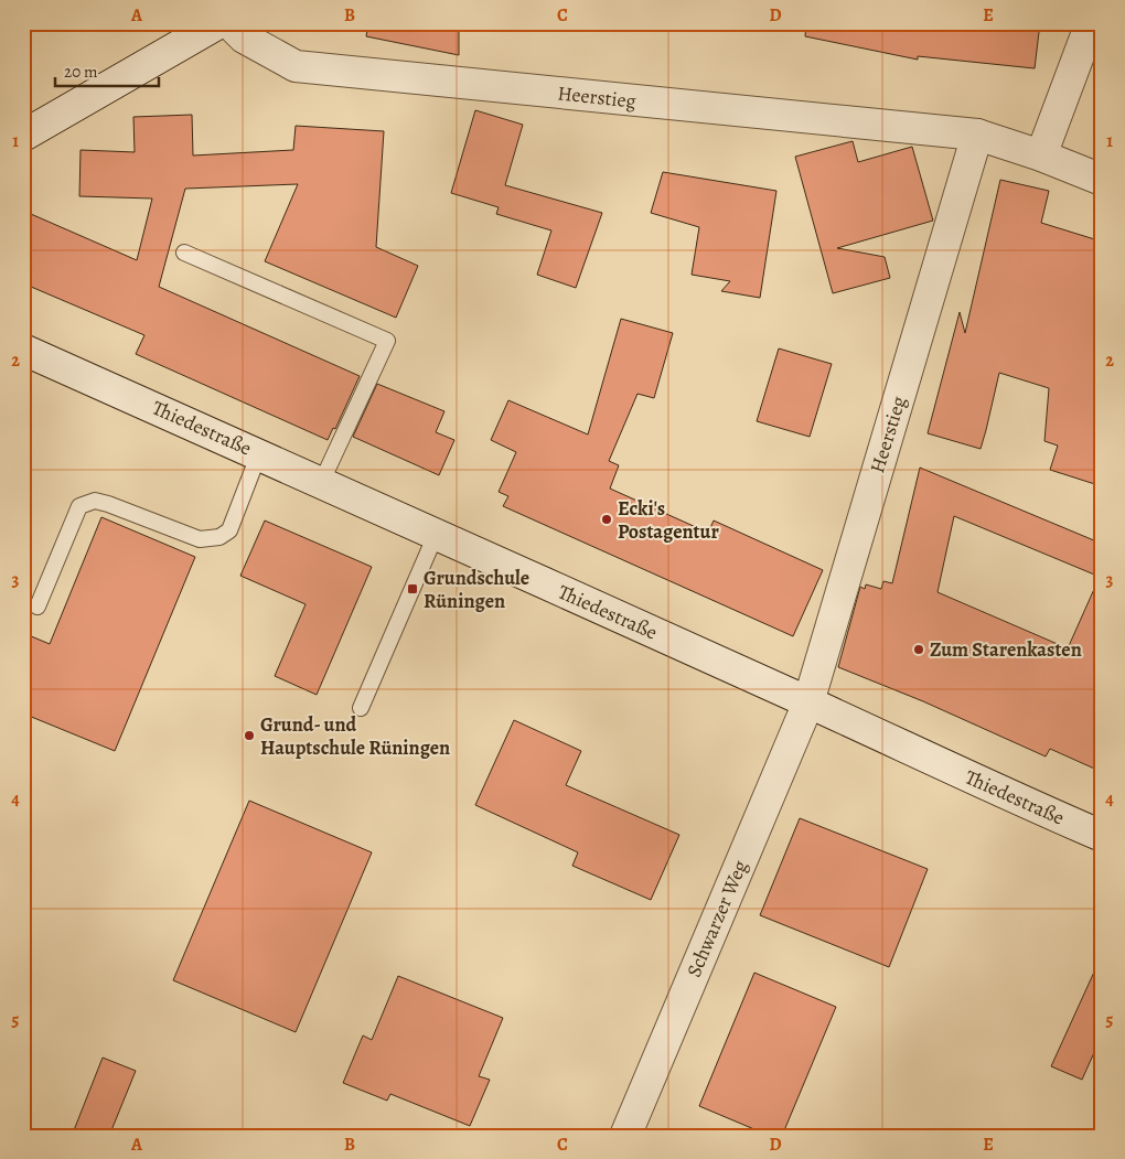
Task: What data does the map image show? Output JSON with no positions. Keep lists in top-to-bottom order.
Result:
{
  "streets": {
    "street": ["Heerstieg", "Thiedestraße", "Schwarzer Weg"]
  },
  "crossings": [
    ["Heerstieg", "Thiedestraße"],
    ["Heerstieg", "Schwarzer Weg"],
    ["Thiedestraße", "Schwarzer Weg"]
  ],
  "places": {
    "other": ["Ecki's Postagentur", "Zum Starenkasten", "Grund- und Hauptschule Rüningen"],
    "transit": ["Grundschule Rüningen"]
  },
  "scale_bar": "20 m",
  "grid": {
    "columns": [
      "A",
      "B",
      "C",
      "D",
      "E"
    ],
    "rows": [
      "1",
      "2",
      "3",
      "4",
      "5"
    ]
  }
}
